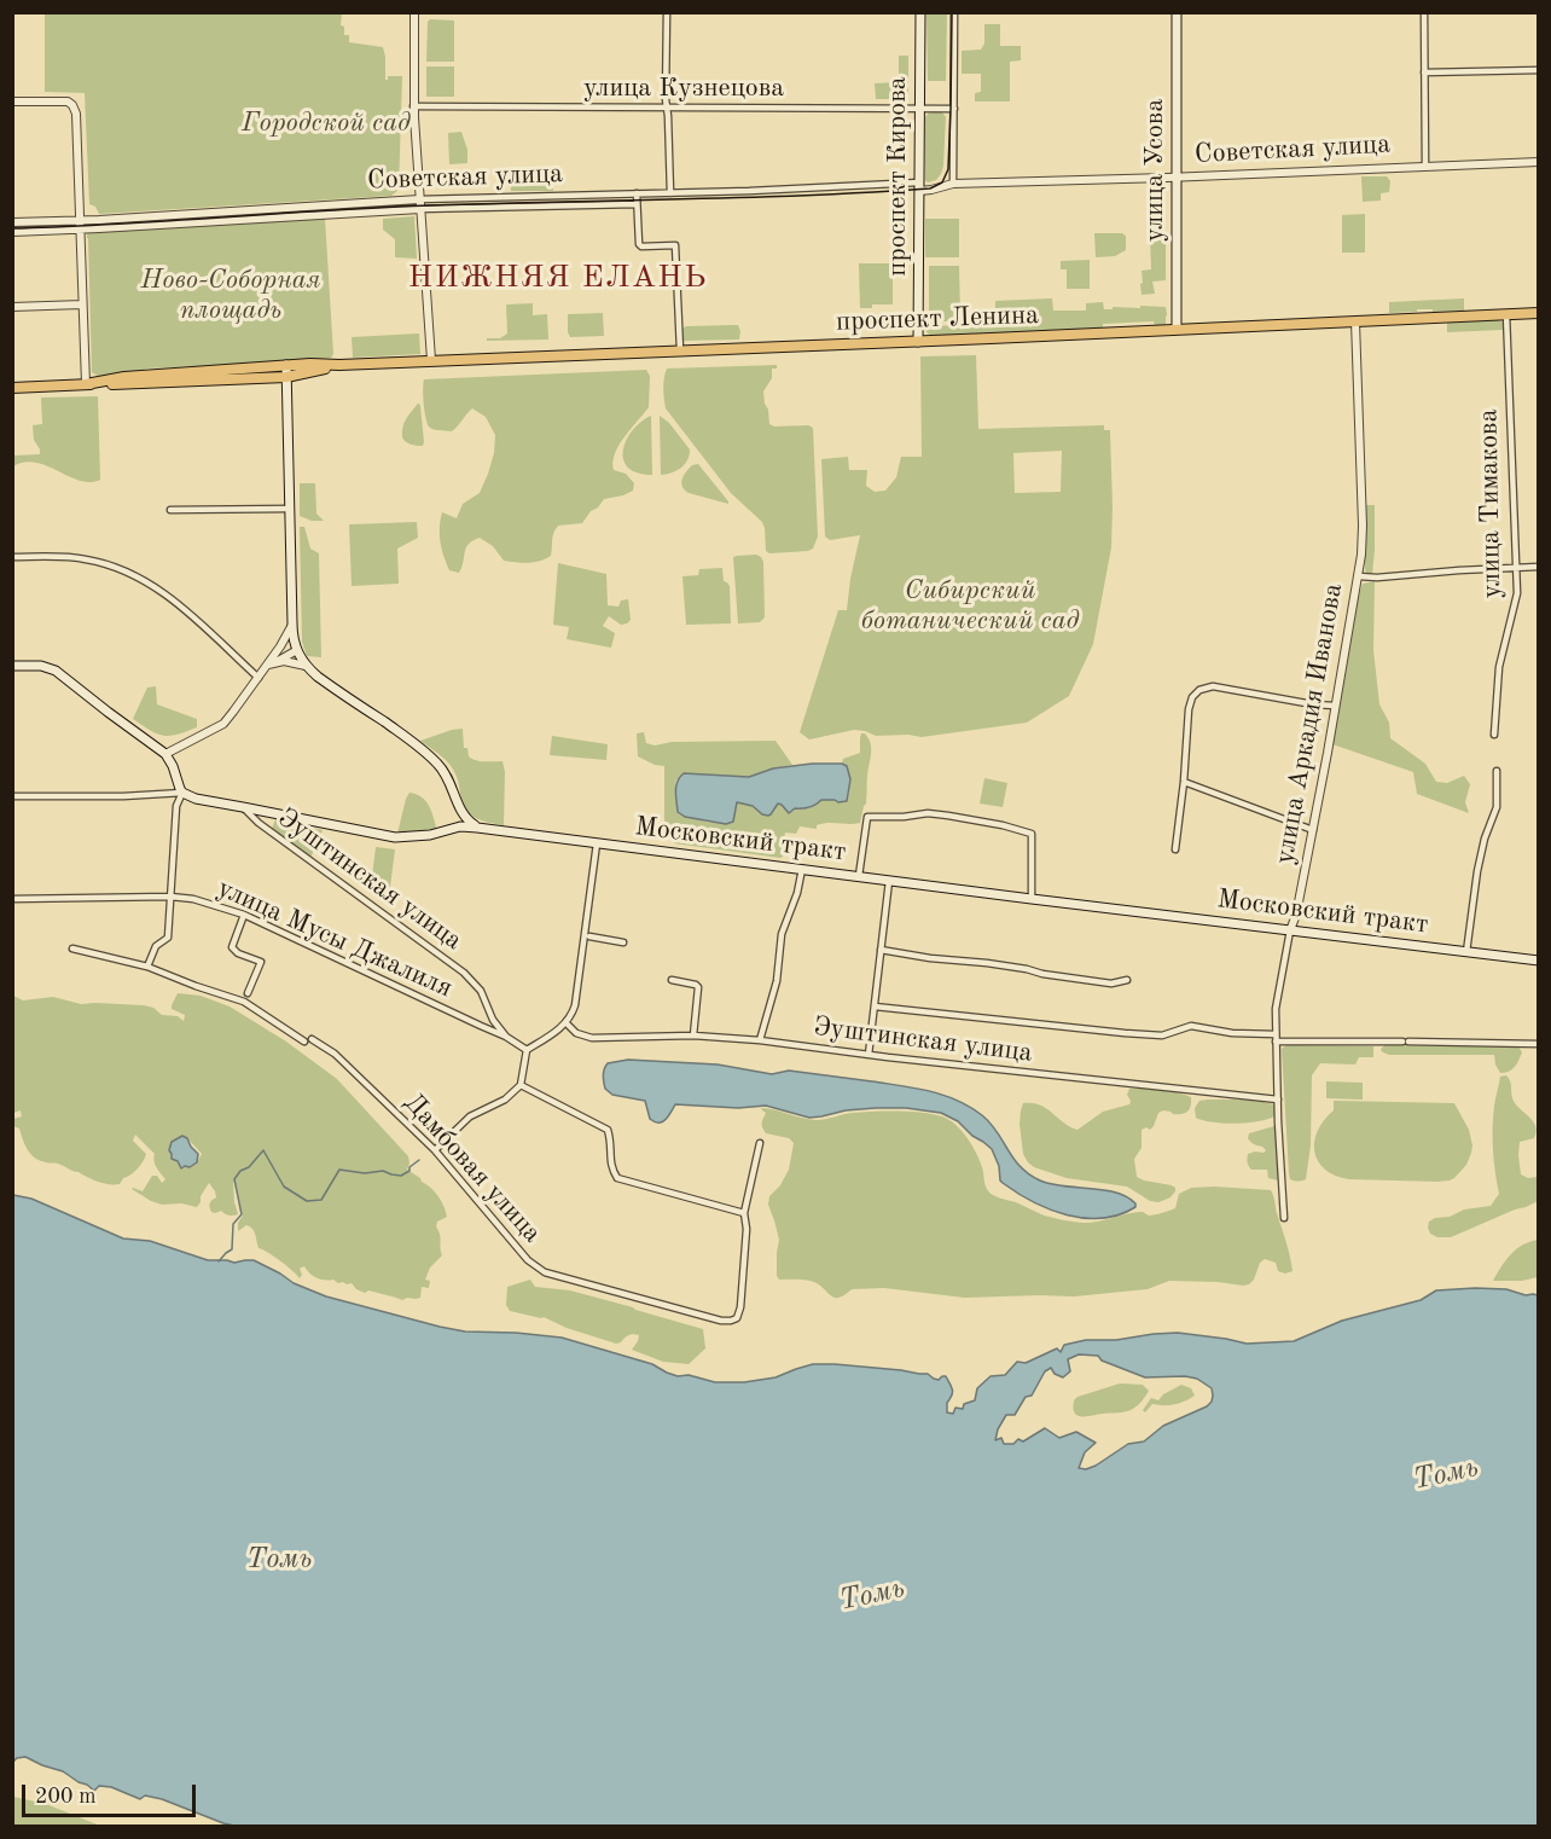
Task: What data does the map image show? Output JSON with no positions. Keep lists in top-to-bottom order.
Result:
{
  "streets": {
    "main road": [
      "улица Усова",
      "проспект Кирова",
      "проспект Ленина",
      "Московский тракт"
    ],
    "street": [
      "улица Кузнецова",
      "Советская улица",
      "улица Тимакова",
      "улица Аркадия Иванова",
      "Эуштинская улица",
      "улица Мусы Джалиля",
      "Дамбовая улица"
    ]
  },
  "crossings": [
    ["улица Кузнецова", "проспект Кирова"],
    ["Советская улица", "улица Усова"],
    ["Советская улица", "проспект Кирова"],
    ["улица Усова", "проспект Ленина"],
    ["проспект Кирова", "проспект Ленина"],
    ["проспект Ленина", "улица Тимакова"],
    ["проспект Ленина", "улица Аркадия Иванова"],
    ["улица Аркадия Иванова", "Московский тракт"],
    ["улица Аркадия Иванова", "Эуштинская улица"],
    ["Московский тракт", "Эуштинская улица"],
    ["Эуштинская улица", "улица Мусы Джалиля"]
  ],
  "districts": ["НИЖНЯЯ ЕЛАНЬ"],
  "water": ["Томь"],
  "parks": ["Городской сад", "Ново-Соборная площадь", "Сибирский ботанический сад"],
  "scale_bar": "200 m"
}
